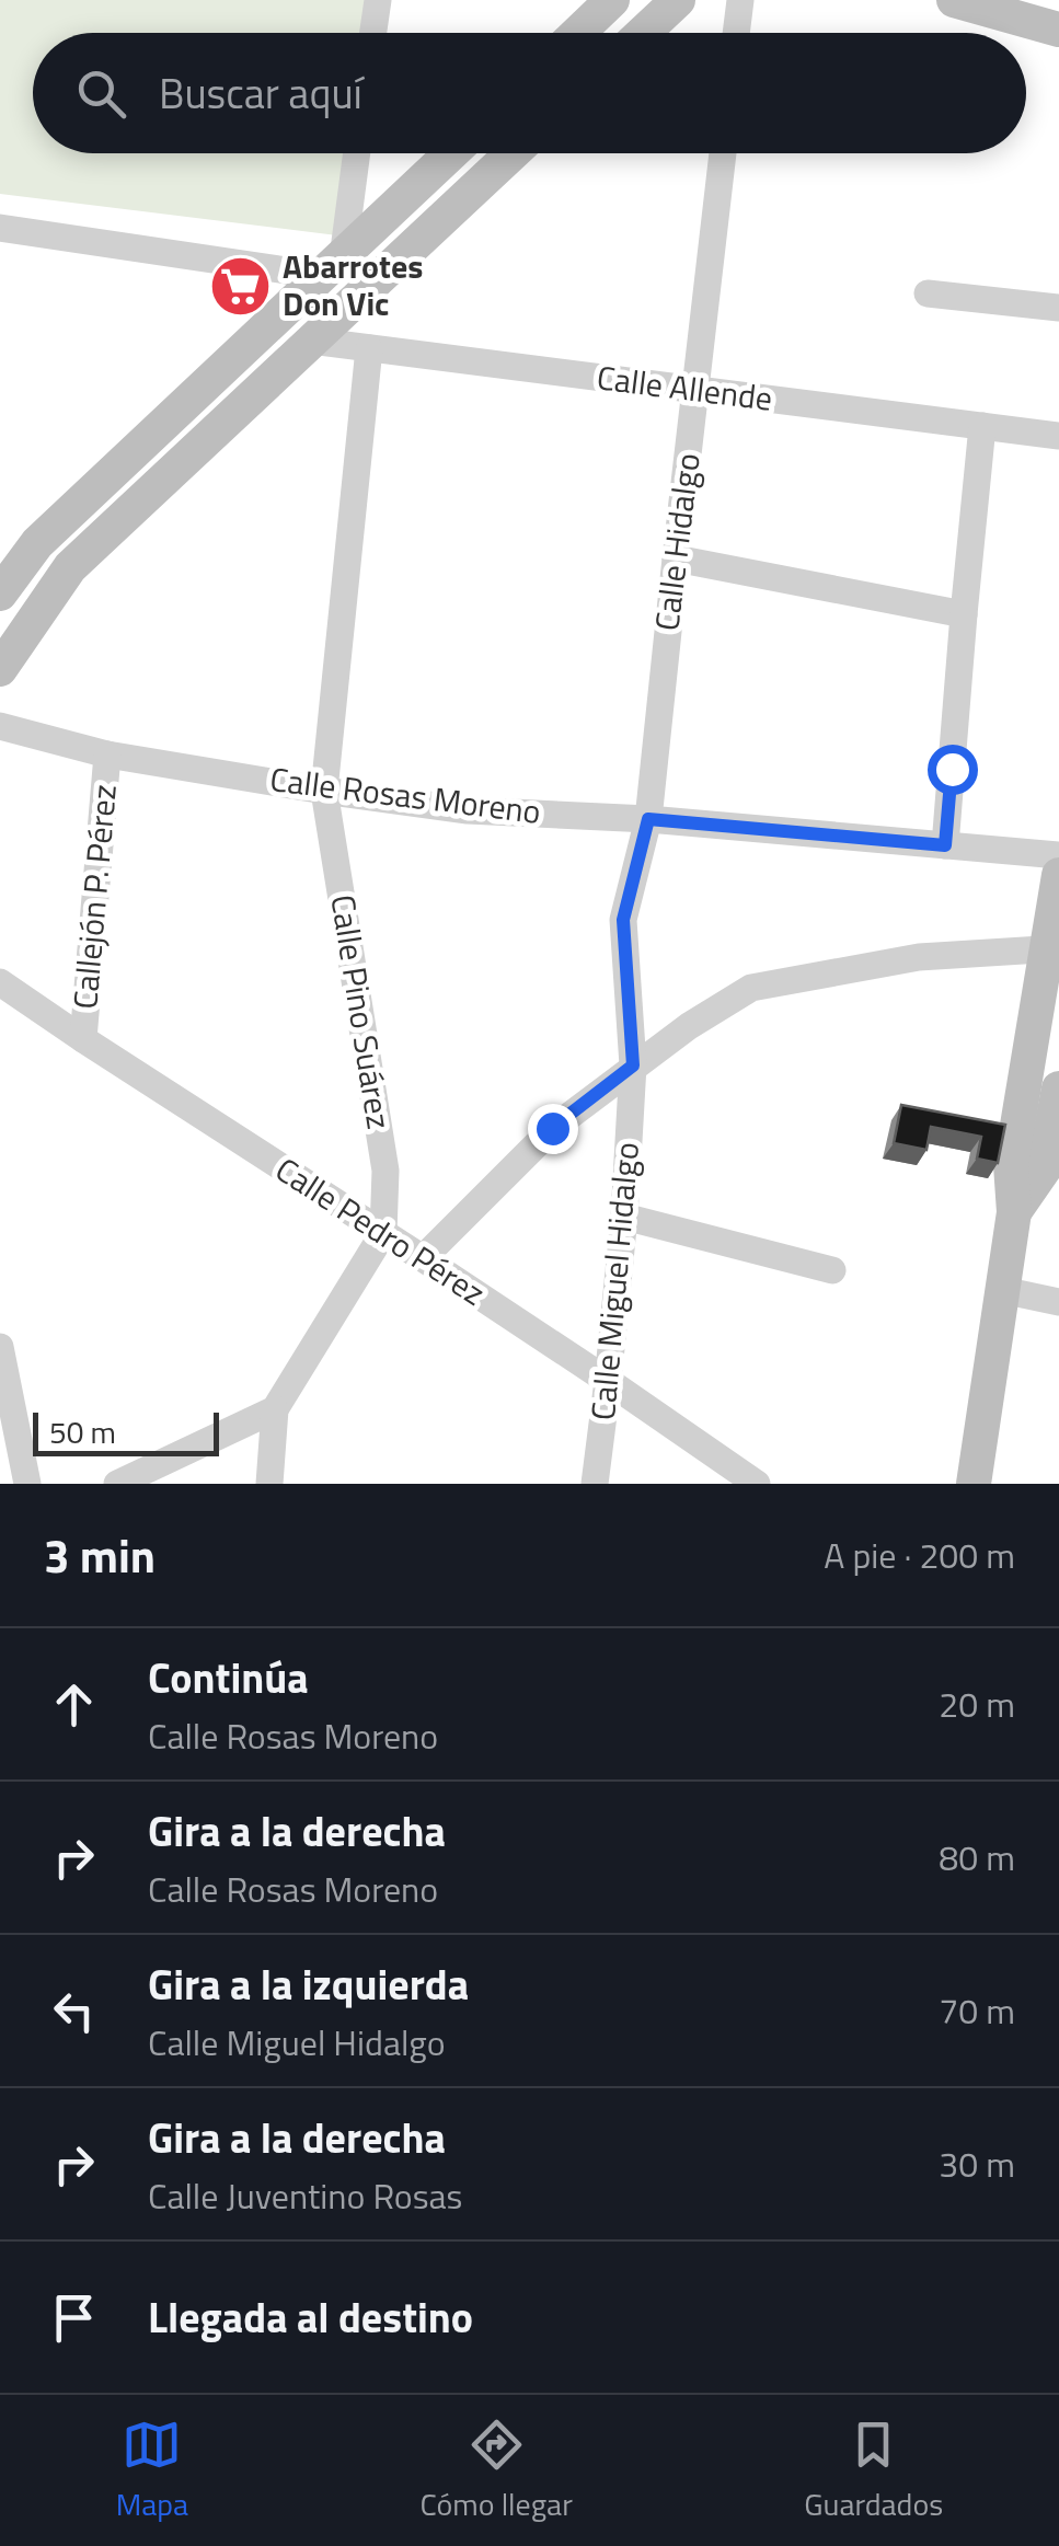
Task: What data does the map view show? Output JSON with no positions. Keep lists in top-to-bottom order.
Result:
{
  "streets": {
    "street": [
      "Calle Allende",
      "Calle Hidalgo",
      "Calle Rosas Moreno",
      "Callejón P. Pérez",
      "Calle Pino Suárez",
      "Calle Pedro Pérez",
      "Calle Miguel Hidalgo"
    ]
  },
  "crossings": [
    ["Calle Allende", "Calle Hidalgo"],
    ["Calle Allende", "Calle Pino Suárez"],
    ["Calle Hidalgo", "Calle Rosas Moreno"],
    ["Calle Hidalgo", "Calle Miguel Hidalgo"],
    ["Calle Rosas Moreno", "Callejón P. Pérez"],
    ["Calle Rosas Moreno", "Calle Pino Suárez"],
    ["Calle Rosas Moreno", "Calle Miguel Hidalgo"],
    ["Callejón P. Pérez", "Calle Pedro Pérez"],
    ["Calle Pino Suárez", "Calle Pedro Pérez"],
    ["Calle Pedro Pérez", "Calle Miguel Hidalgo"]
  ],
  "places": {
    "supermarket": ["Abarrotes Don Vic"]
  },
  "scale_bar": "50 m",
  "page": {
    "search": "Buscar aquí",
    "scale": "50 m",
    "heading": ["3 min", "A pie · 200 m"],
    "list": [
      ["Continúa", "Calle Rosas Moreno", "20 m"],
      ["Gira a la derecha", "Calle Rosas Moreno", "80 m"],
      ["Gira a la izquierda", "Calle Miguel Hidalgo", "70 m"],
      ["Gira a la derecha", "Calle Juventino Rosas", "30 m"],
      "Llegada al destino"
    ],
    "nav": ["Mapa", "Cómo llegar", "Guardados"]
  }
}
